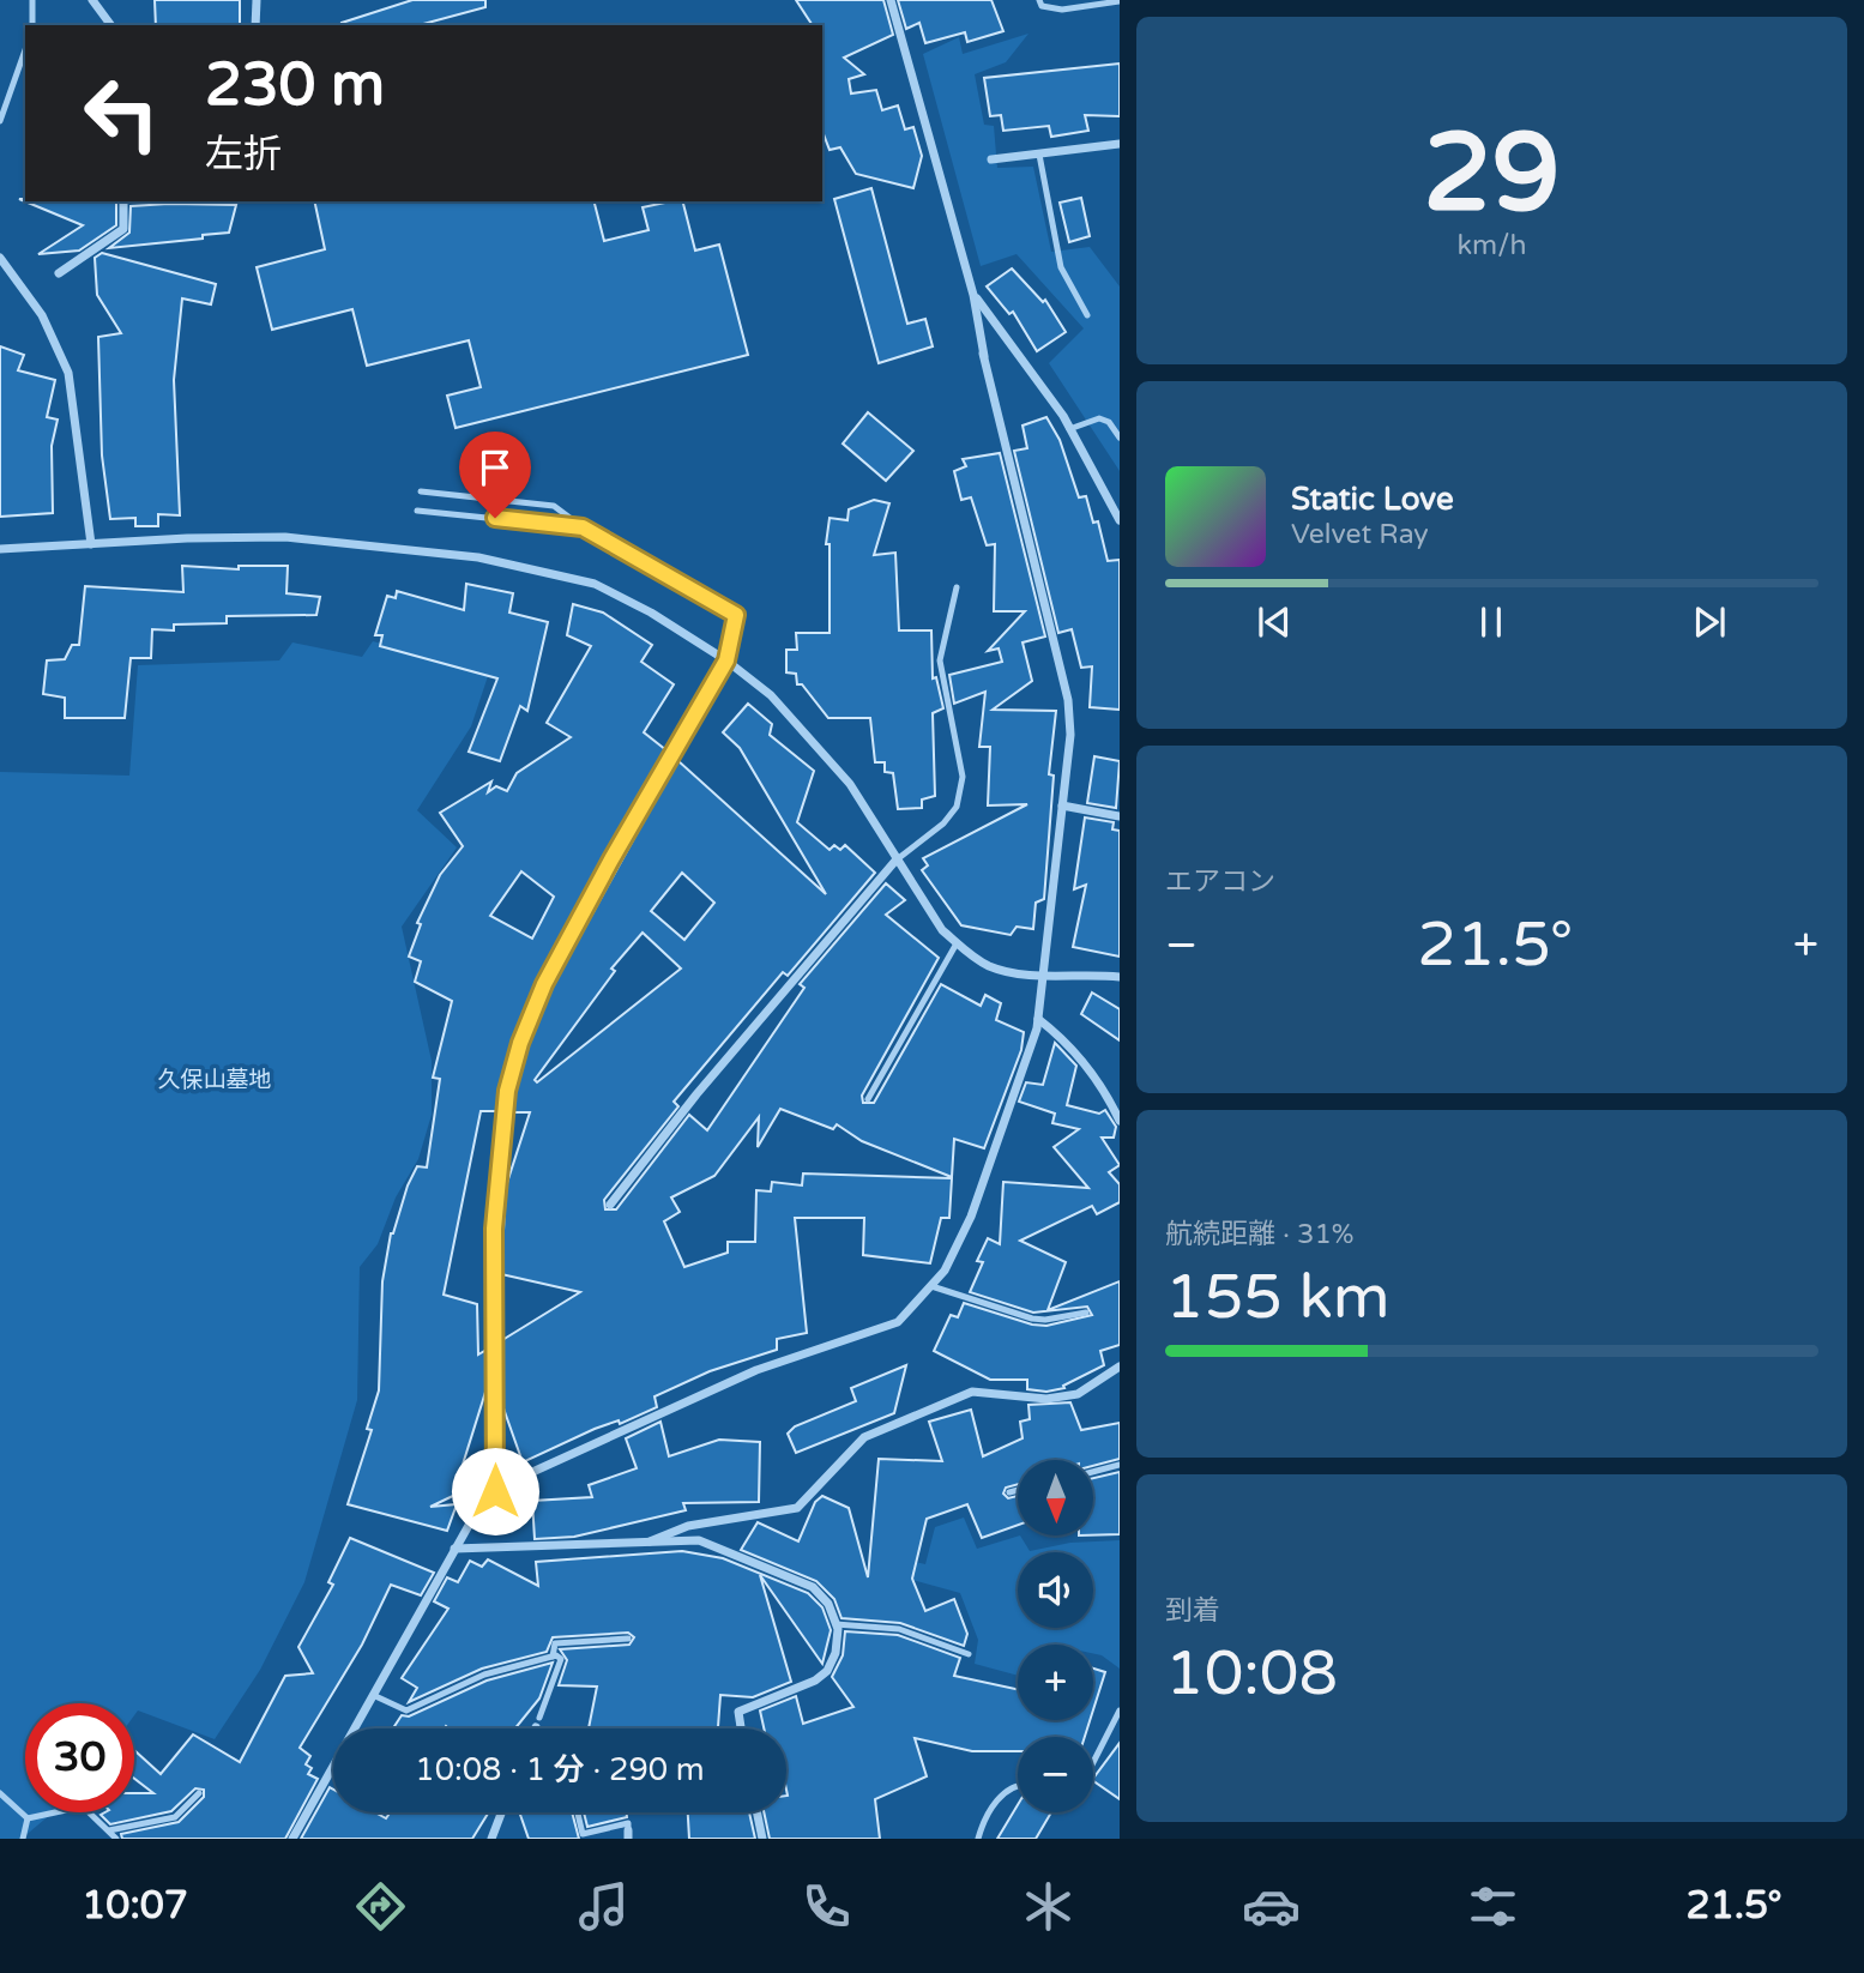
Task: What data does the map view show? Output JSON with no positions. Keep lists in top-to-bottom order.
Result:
{
  "parks": ["久保山墓地"],
  "north": "bottom",
  "page": {
    "tile": [
      ["29", "km/h"],
      "エアコン",
      ["航続距離 · 31%", "155 km"],
      ["到着", "10:08"]
    ],
    "turn": ["230 m", "左折"],
    "song": ["Static Love", "Velvet Ray"],
    "heat": ["−", "21.5°", "+"],
    "map_buttons": ["+", "−"],
    "limit": "30",
    "trip": "10:08 · 1 分 · 290 m",
    "tabs": ["10:07", "21.5°"]
  }
}
